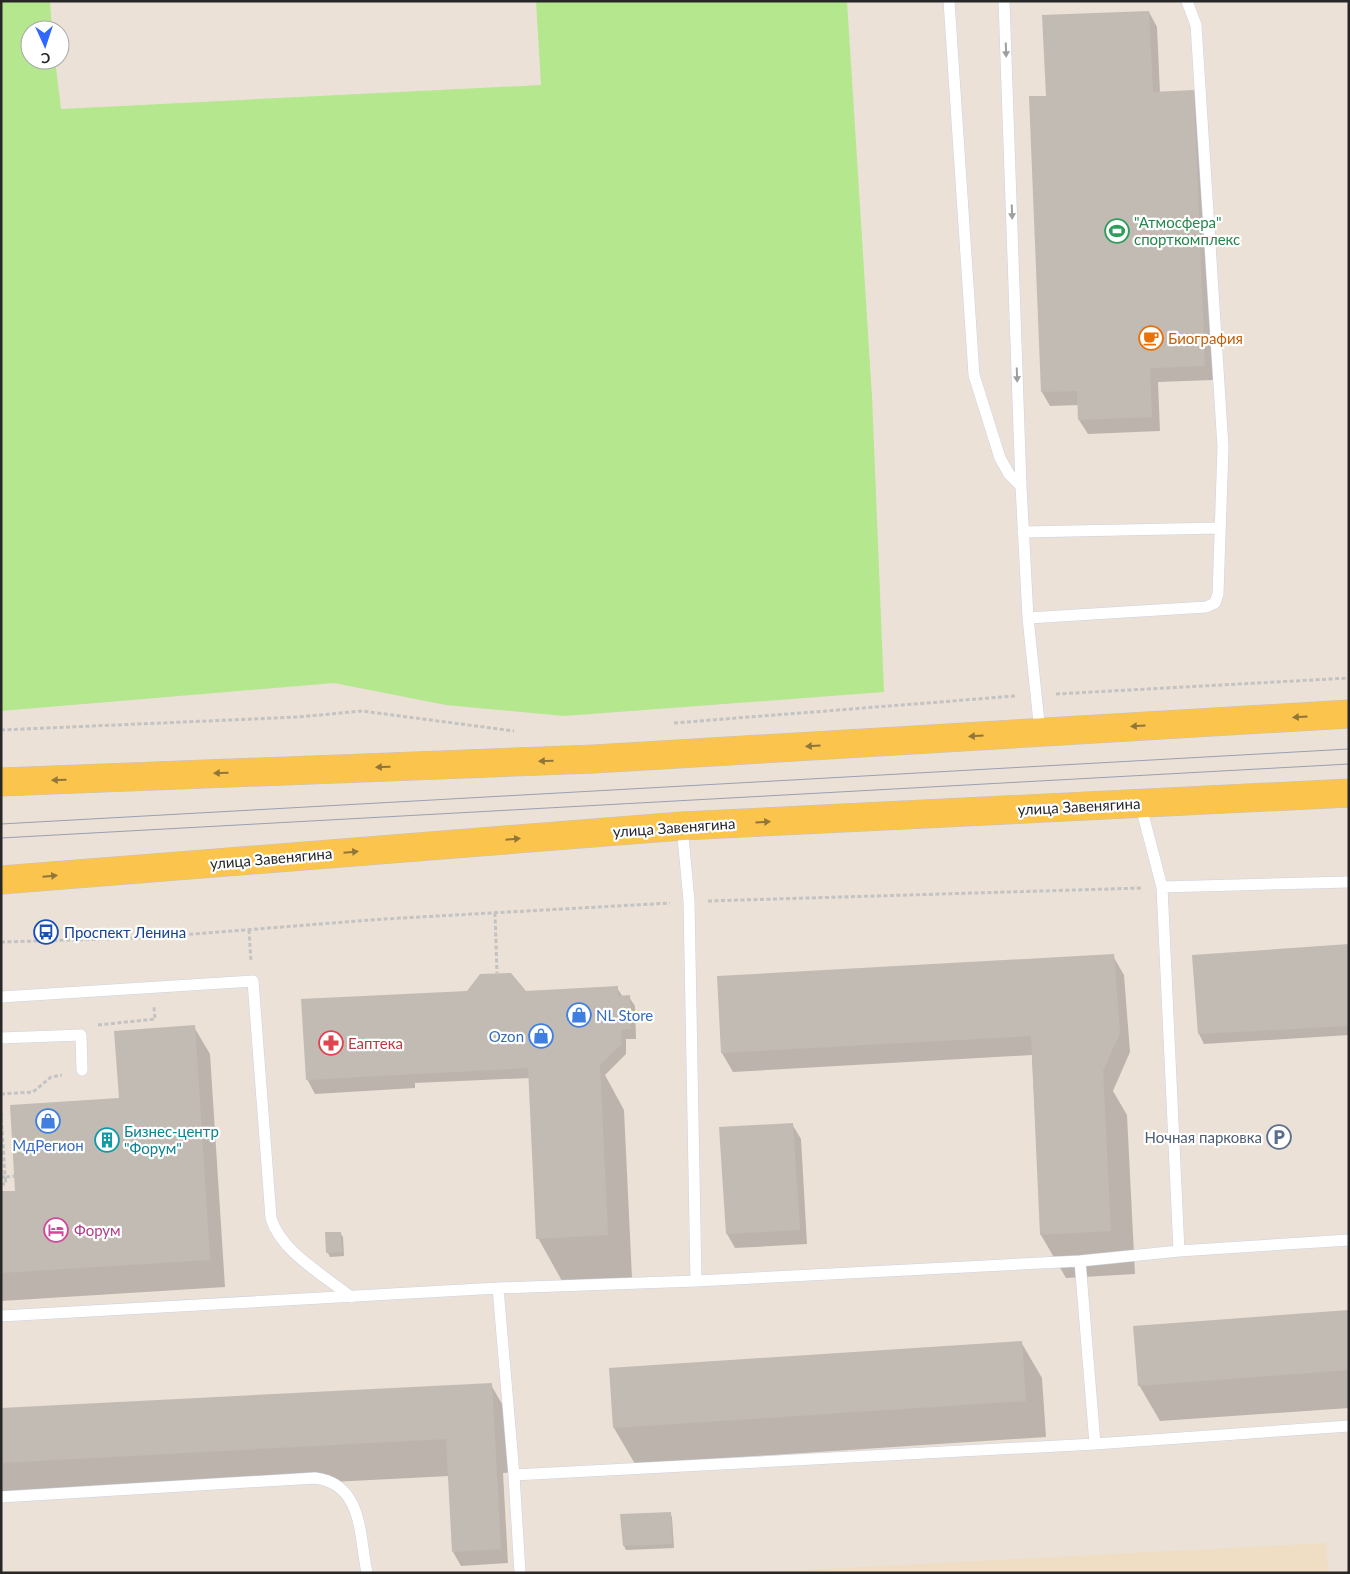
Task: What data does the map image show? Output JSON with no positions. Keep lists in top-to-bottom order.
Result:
{
  "streets": {
    "main road": ["улица Завенягина"]
  },
  "places": {
    "sports": ["\"Атмосфера\" спорткомплекс"],
    "cafe": ["Биография"],
    "bus stop": ["Проспект Ленина"],
    "shop": ["NL Store", "Ozon", "МдРегион"],
    "pharmacy": ["Еаптека"],
    "parking": ["Ночная парковка"],
    "building": ["Бизнес-центр \"Форум\""],
    "hotel": ["Форум"]
  },
  "north": "bottom"
}
